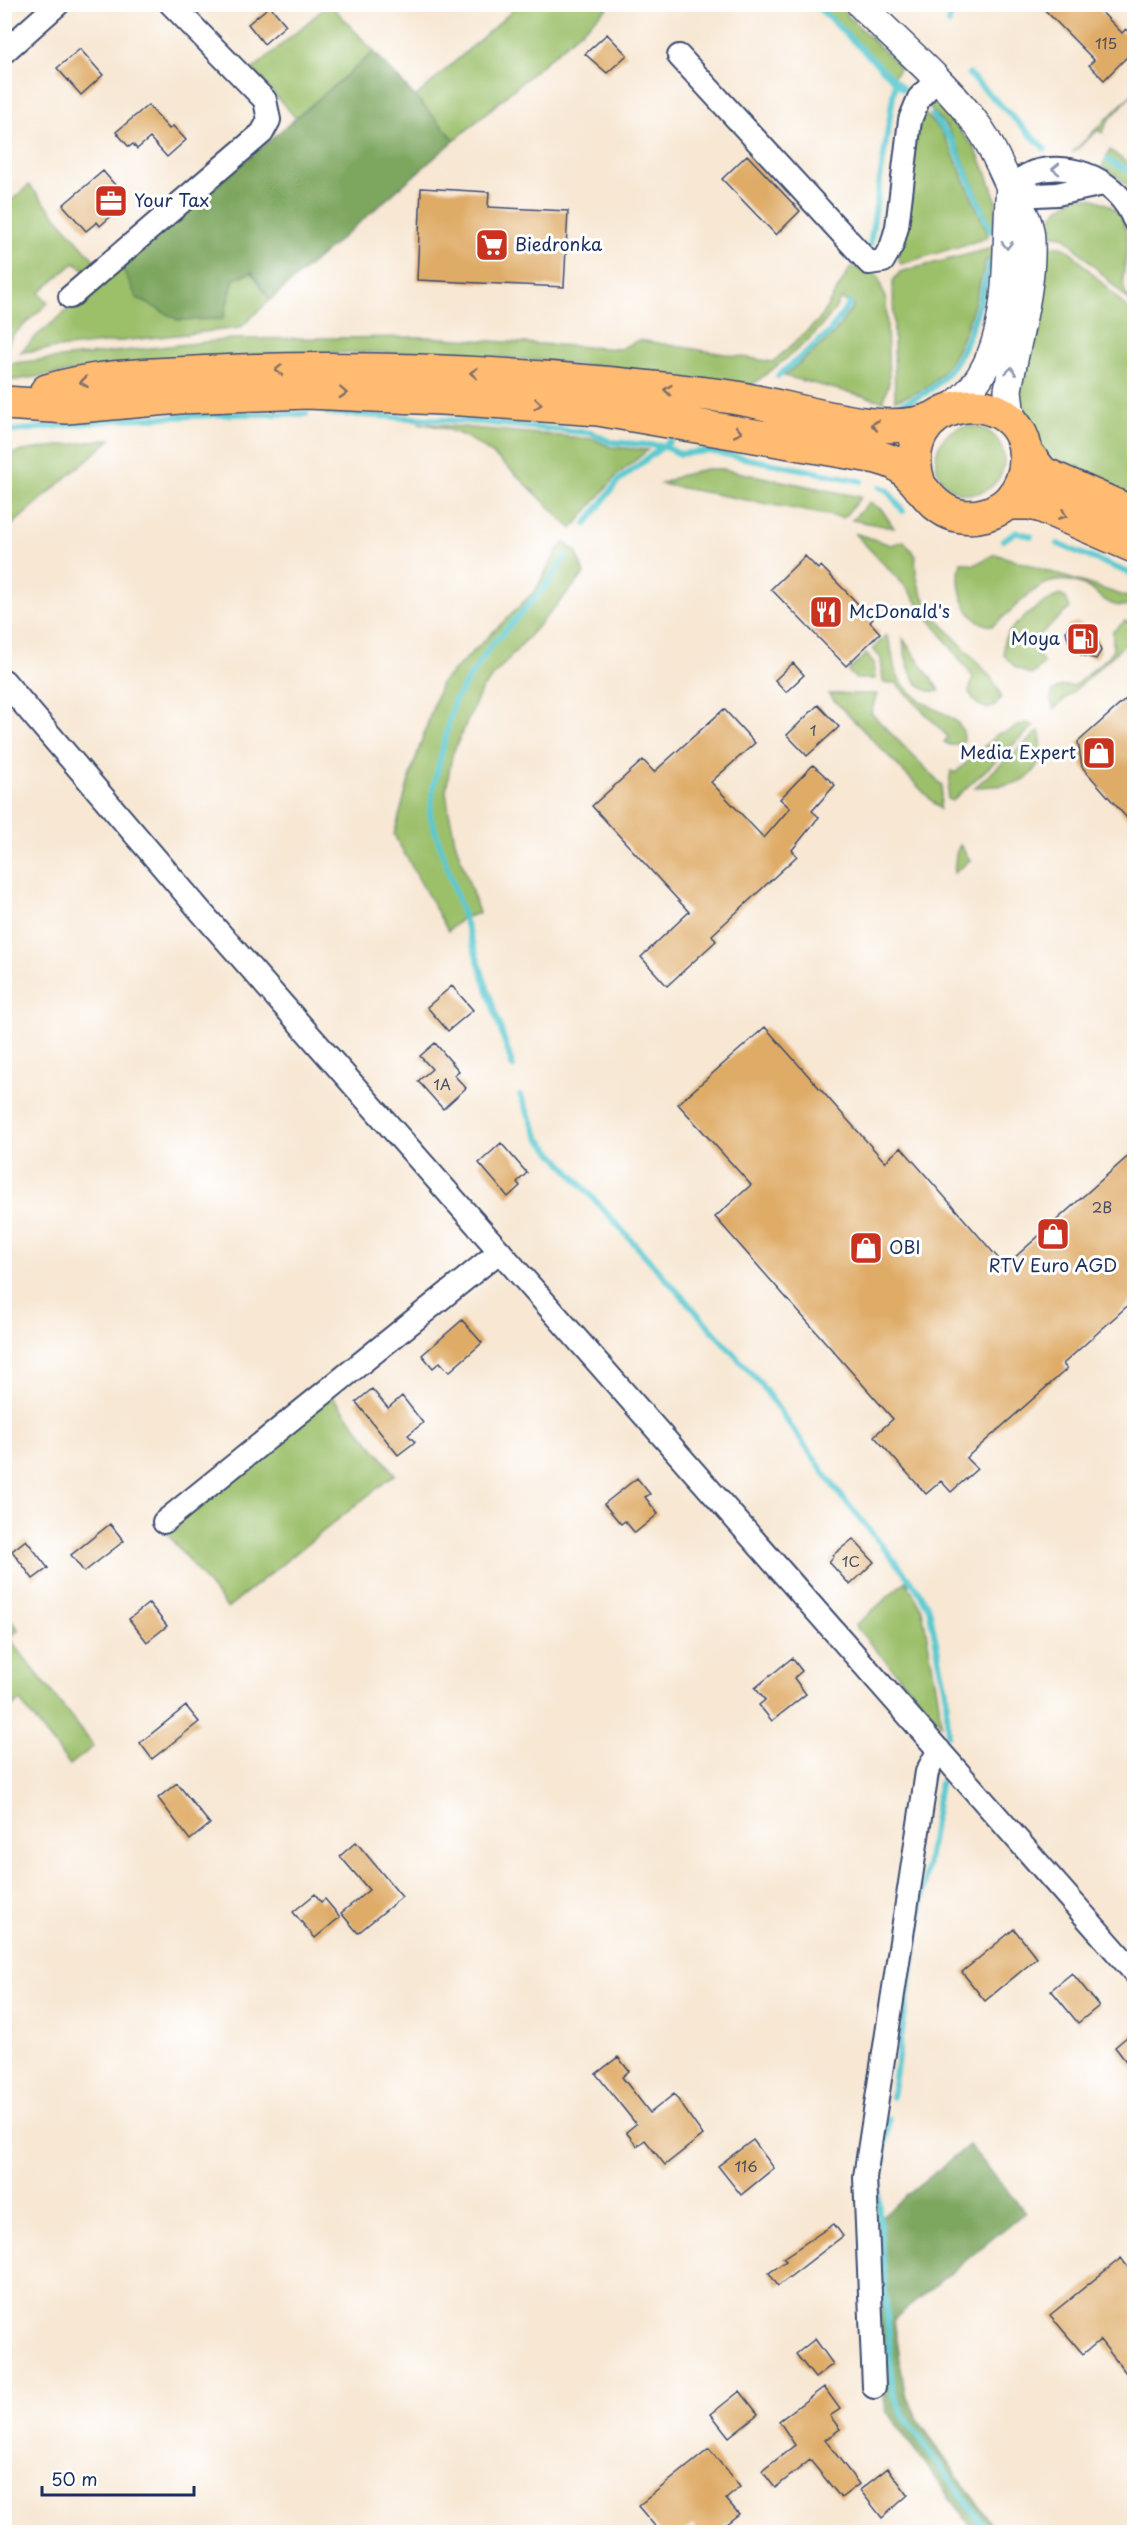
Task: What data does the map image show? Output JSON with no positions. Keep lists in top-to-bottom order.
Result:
{
  "places": {
    "office": ["Your Tax"],
    "supermarket": ["Biedronka"],
    "restaurant": ["McDonald's"],
    "fuel station": ["Moya"],
    "shop": ["Media Expert", "RTV Euro AGD", "OBI"]
  },
  "house_numbers": [
    "115",
    "1",
    "1A",
    "2B",
    "1C",
    "116"
  ],
  "scale_bar": "50 m"
}
